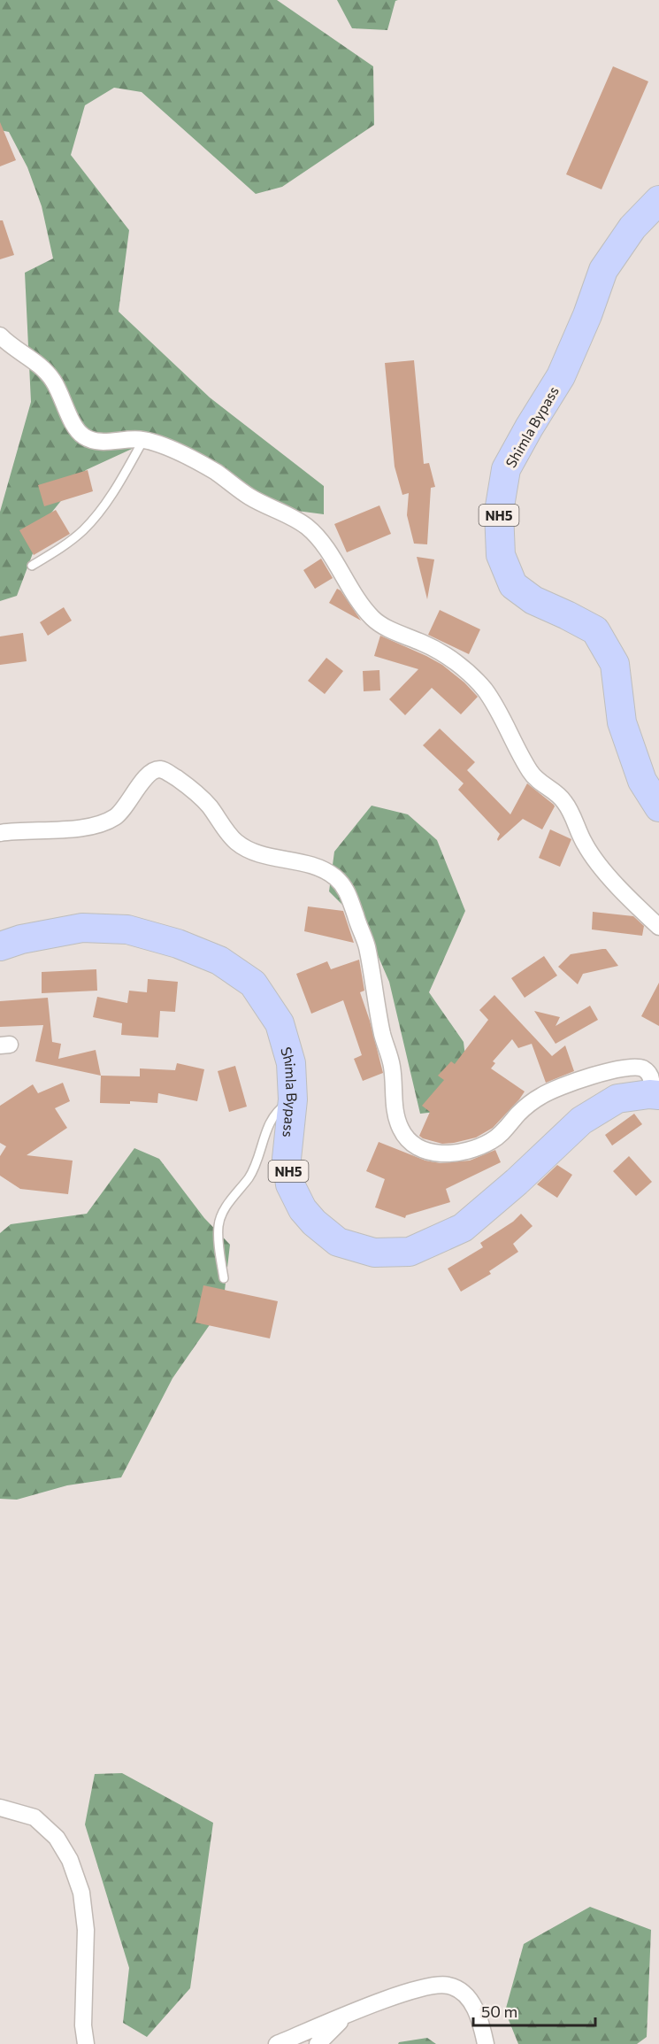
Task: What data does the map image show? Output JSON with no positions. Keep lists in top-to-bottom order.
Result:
{
  "streets": {
    "highway": ["Shimla Bypass", "NH5"]
  },
  "scale_bar": "50 m"
}
